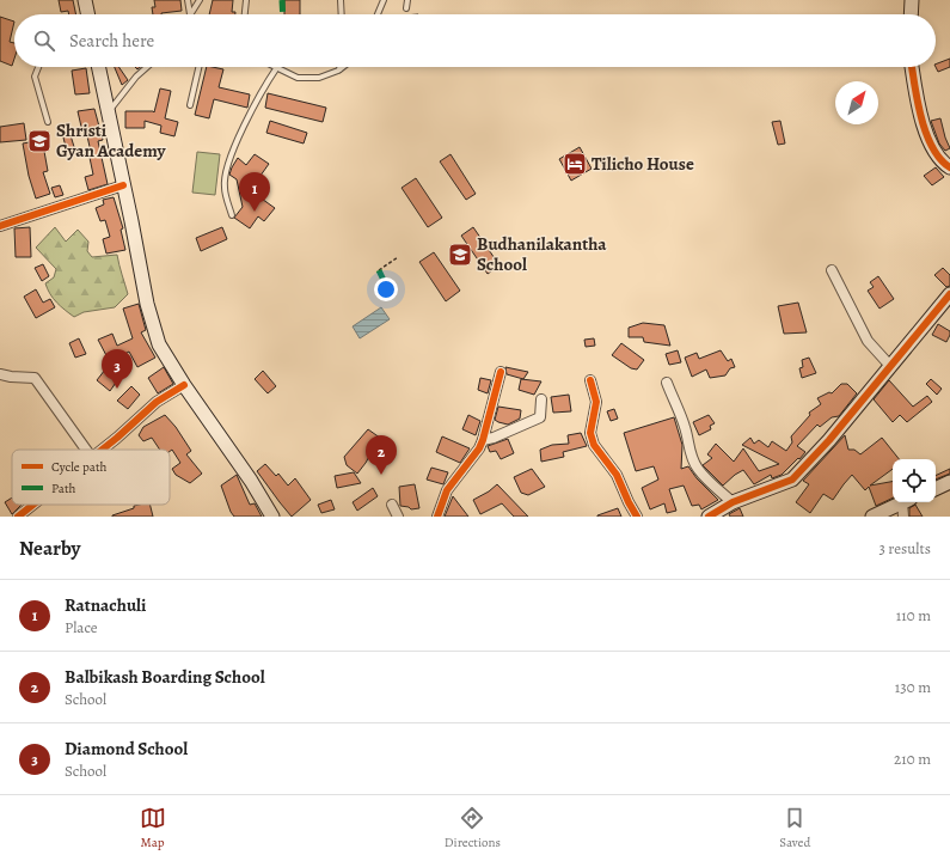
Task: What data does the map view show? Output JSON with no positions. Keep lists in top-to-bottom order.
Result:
{
  "places": {
    "school or university": ["Shristi Gyan Academy", "Budhanilakantha School"],
    "hotel": ["Tilicho House"]
  },
  "legend": ["Cycle path", "Path"],
  "north": "top right",
  "page": {
    "search": "Search here",
    "pins": ["1", "3", "2"],
    "heading": ["Nearby", "3 results"],
    "list": [
      {
        "mark": "1",
        "name": "Ratnachuli",
        "note": "Place",
        "value": "110 m"
      },
      {
        "mark": "2",
        "name": "Balbikash Boarding School",
        "note": "School",
        "value": "130 m"
      },
      {
        "mark": "3",
        "name": "Diamond School",
        "note": "School",
        "value": "210 m"
      }
    ],
    "nav": ["Map", "Directions", "Saved"]
  }
}
